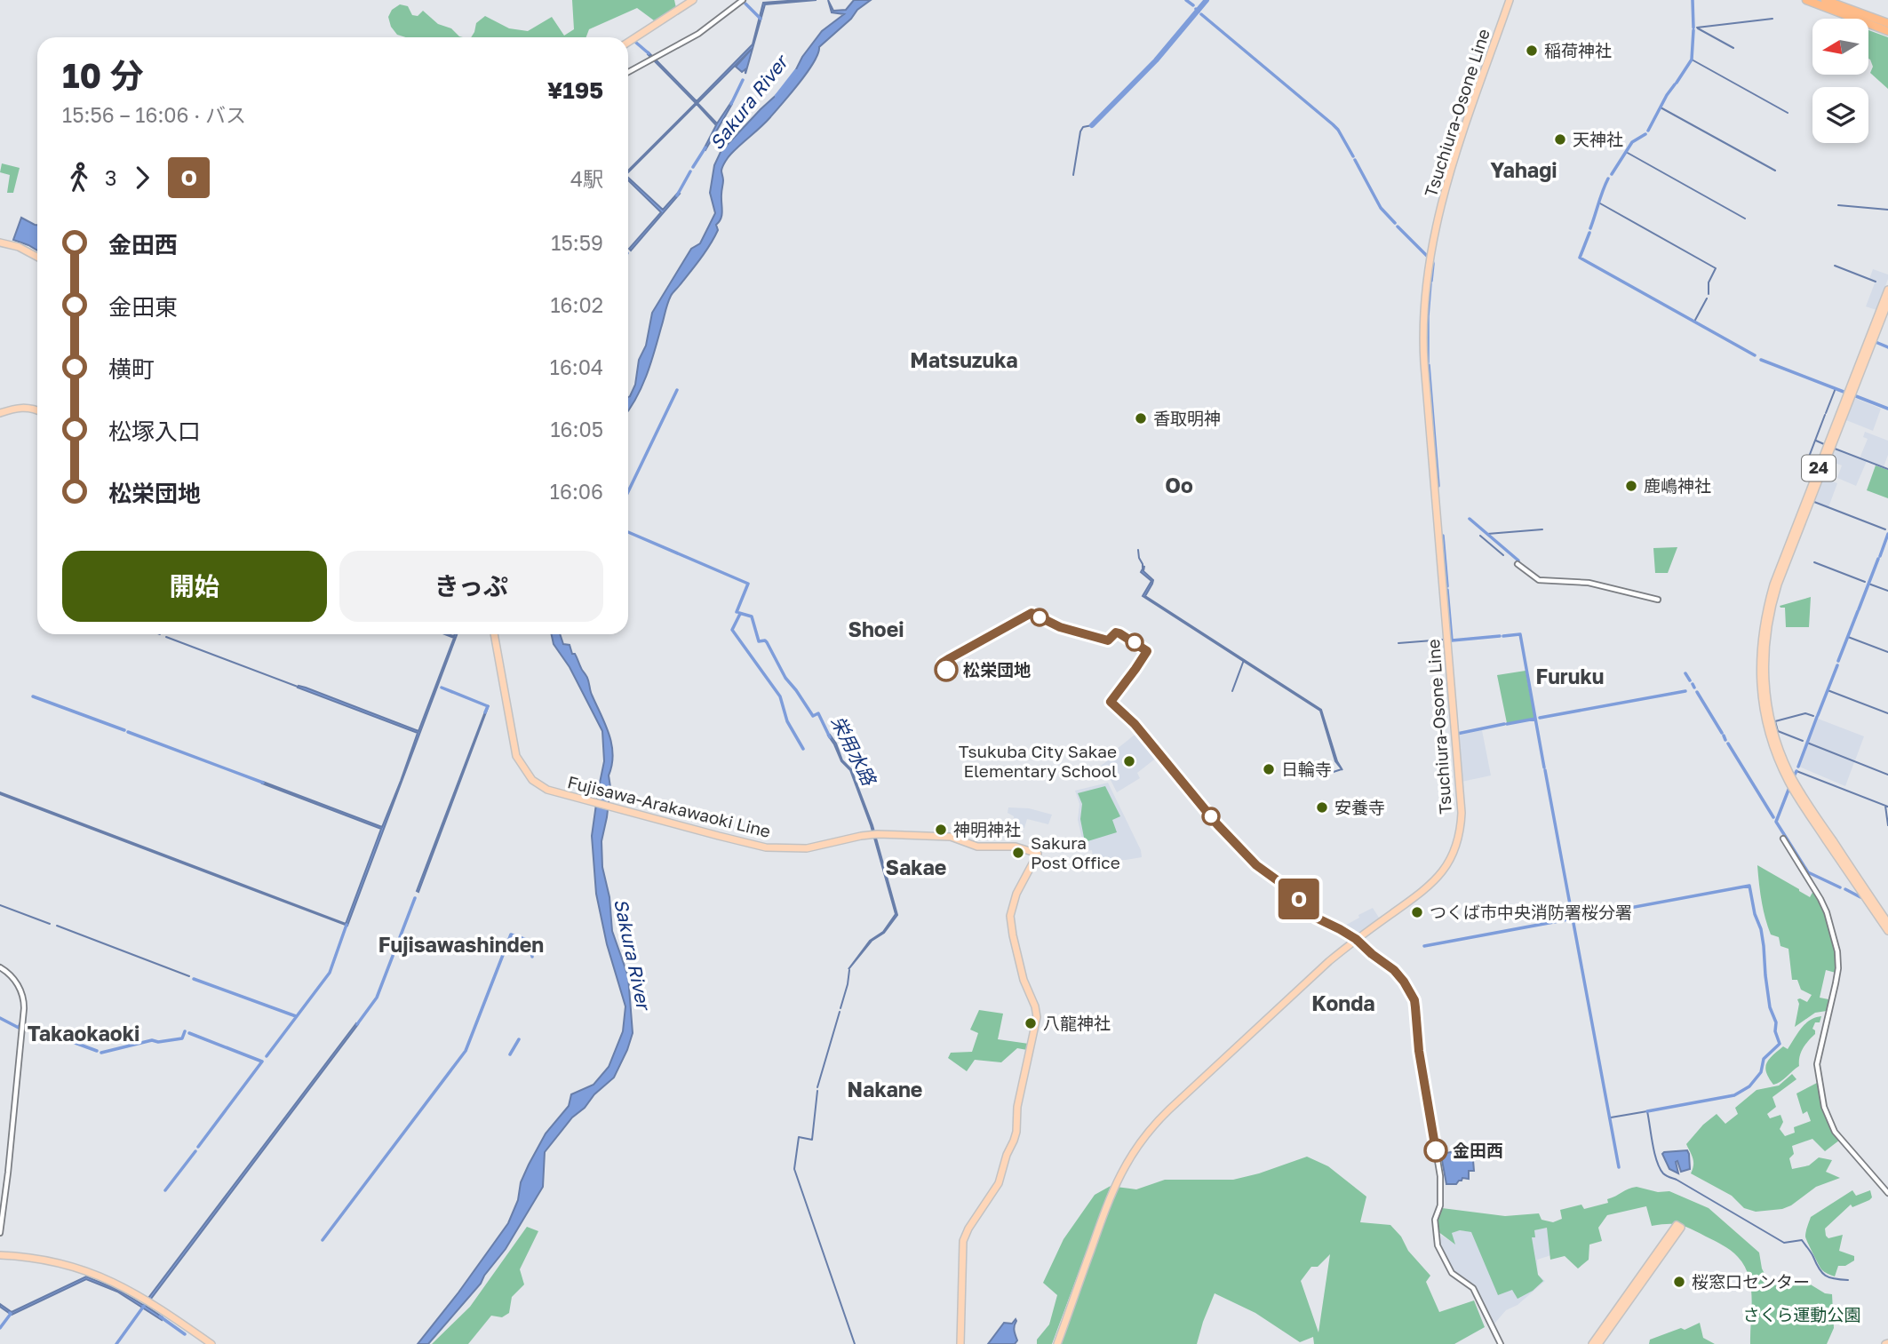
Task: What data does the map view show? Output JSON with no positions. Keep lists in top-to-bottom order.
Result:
{
  "streets": {
    "main road": ["Tsuchiura-Osone Line", "24", "Fujisawa-Arakawaoki Line"]
  },
  "districts": [
    "Yahagi",
    "Matsuzuka",
    "Oo",
    "Shoei",
    "Furuku",
    "Sakae",
    "Fujisawashinden",
    "Konda",
    "Takaokaoki",
    "Nakane"
  ],
  "water": ["Sakura River", "栄用水路"],
  "parks": ["さくら運動公園"],
  "places": [
    "稲荷神社",
    "天神社",
    "香取明神",
    "鹿嶋神社",
    "松栄団地",
    "Tsukuba City Sakae Elementary School",
    "日輪寺",
    "安養寺",
    "神明神社",
    "Sakura Post Office",
    "つくば市中央消防署桜分署",
    "八龍神社",
    "金田西",
    "桜窓口センター"
  ],
  "lines": ["bus line O"],
  "north": "left",
  "page": {
    "on_map": "O",
    "heading": ["10 分", "15:56 – 16:06 · バス", "¥195"],
    "legs": ["3", "O", "4駅"],
    "list": [
      {
        "name": "金田西",
        "value": "15:59"
      },
      {
        "name": "金田東",
        "value": "16:02"
      },
      {
        "name": "横町",
        "value": "16:04"
      },
      {
        "name": "松塚入口",
        "value": "16:05"
      },
      {
        "name": "松栄団地",
        "value": "16:06"
      }
    ],
    "buttons": ["開始", "きっぷ"]
  }
}
